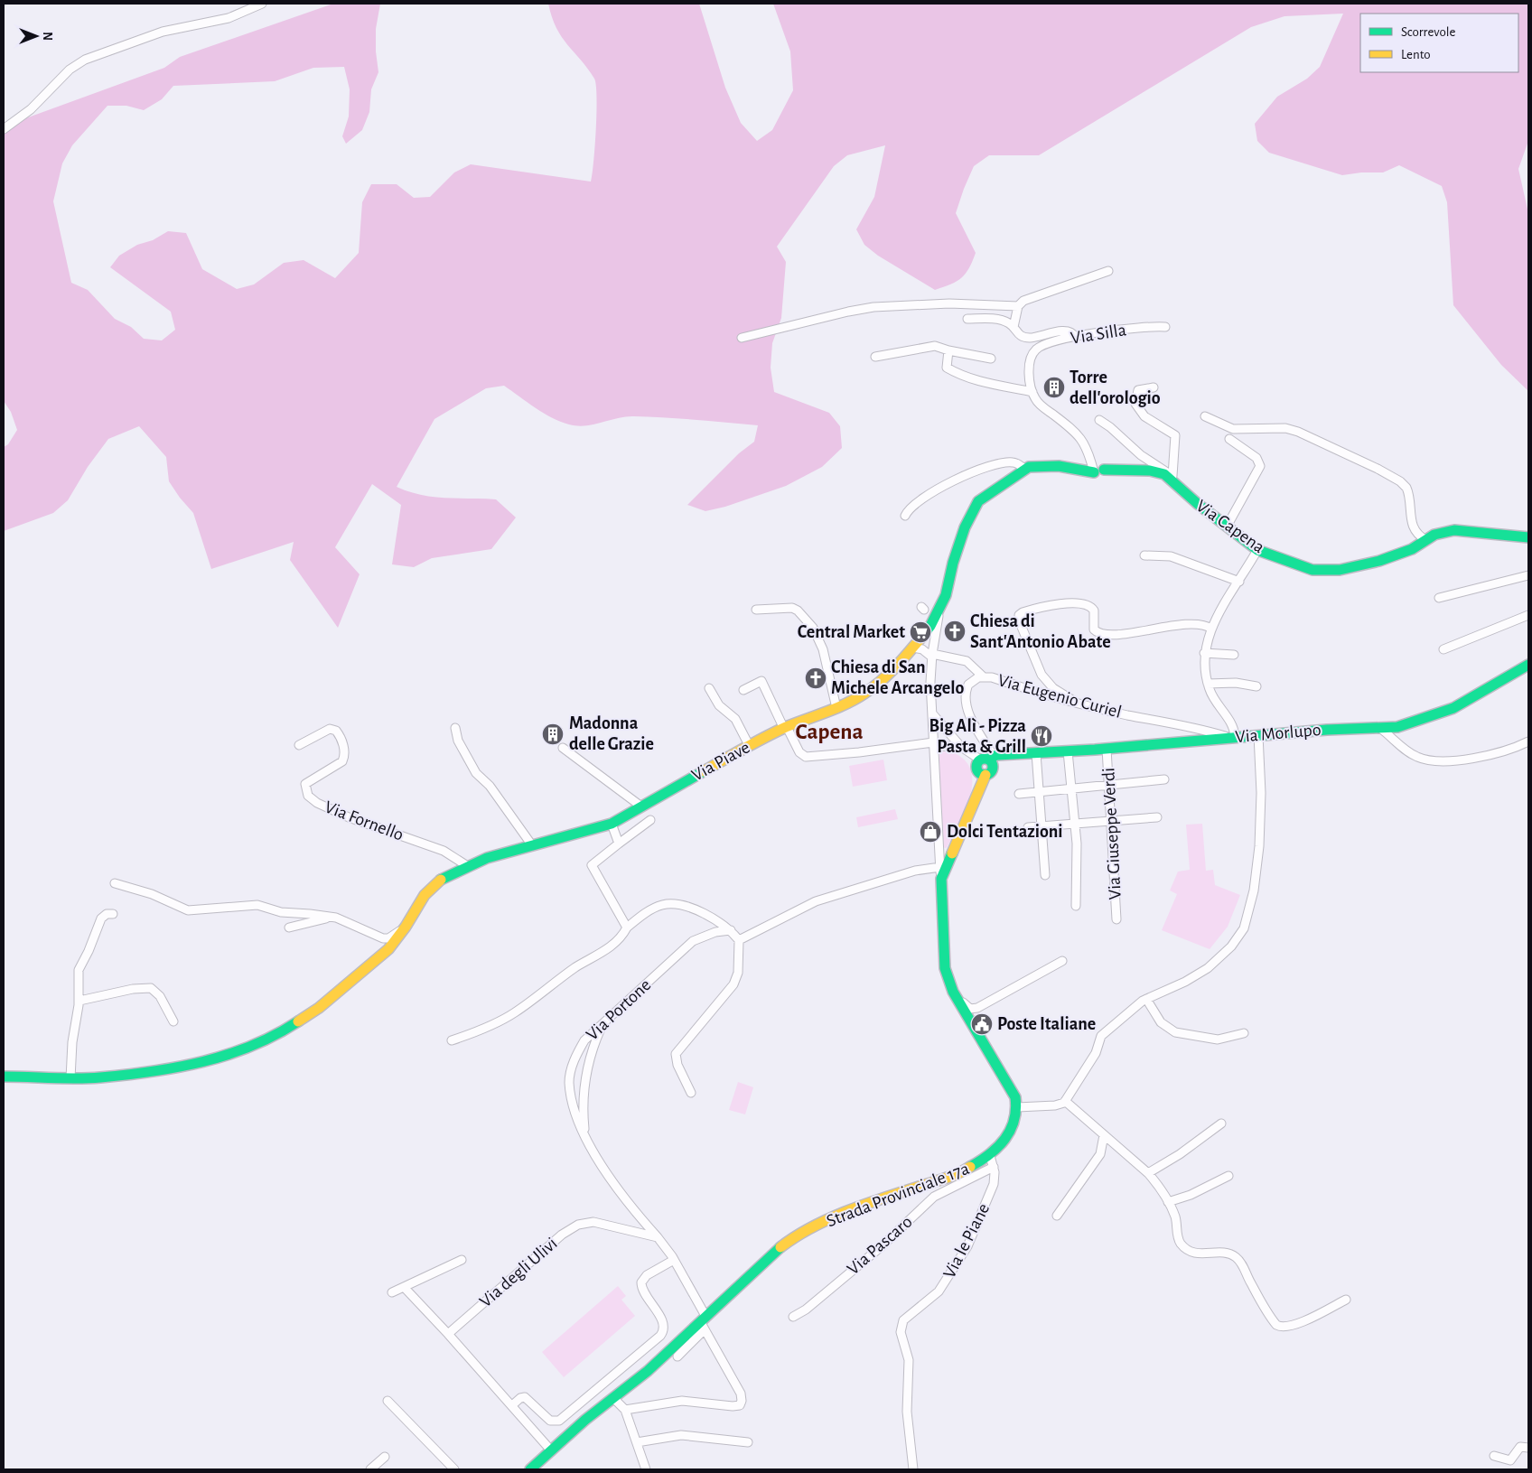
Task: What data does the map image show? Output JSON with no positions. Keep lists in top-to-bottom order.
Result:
{
  "streets": {
    "main road": [
      "Via Capena",
      "Via Morlupo",
      "Via Piave",
      "Strada Provinciale 17a"
    ],
    "street": [
      "Via Silla",
      "Via Eugenio Curiel",
      "Via Fornello",
      "Via Giuseppe Verdi",
      "Via Portone",
      "Via le Piane",
      "Via Pascaro",
      "Via degli Ulivi"
    ]
  },
  "crossings": [
    ["Via Capena", "Via Piave"],
    ["Via Eugenio Curiel", "Via Morlupo"],
    ["Via Morlupo", "Via Giuseppe Verdi"],
    ["Via Piave", "Via Fornello"],
    ["Via Portone", "Via degli Ulivi"],
    ["Strada Provinciale 17a", "Via le Piane"],
    ["Strada Provinciale 17a", "Via Pascaro"],
    ["Via le Piane", "Via Pascaro"]
  ],
  "districts": ["Capena"],
  "places": {
    "building": ["Torre dell'orologio", "Madonna delle Grazie"],
    "church": ["Chiesa di Sant'Antonio Abate", "Chiesa di San Michele Arcangelo"],
    "supermarket": ["Central Market"],
    "restaurant": ["Big Alì - Pizza Pasta & Grill"],
    "shop": ["Dolci Tentazioni"],
    "public building": ["Poste Italiane"]
  },
  "legend": ["Scorrevole", "Lento"],
  "north": "right"
}
